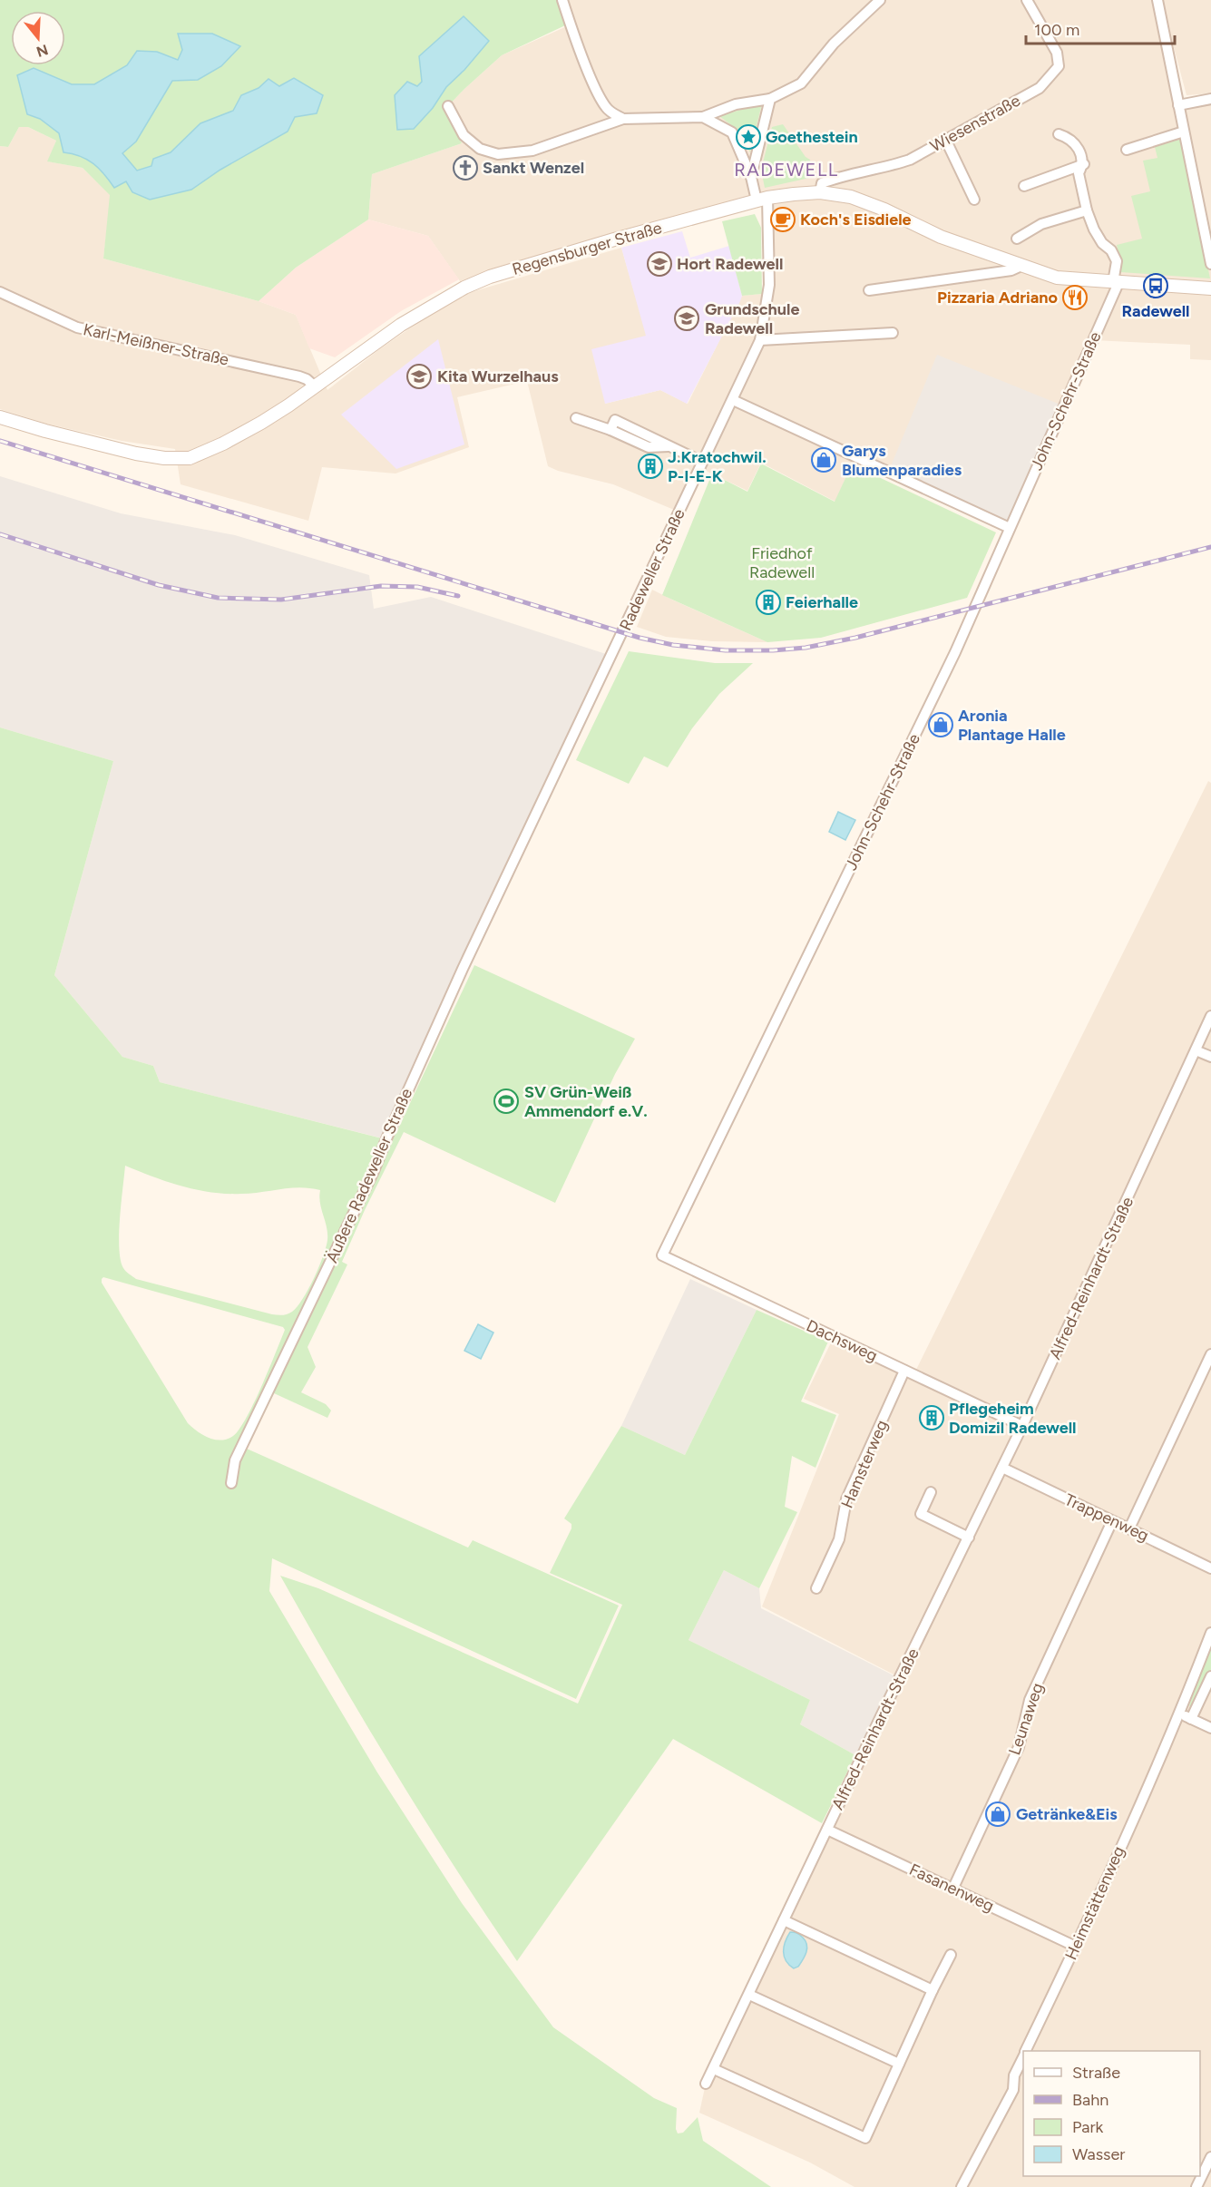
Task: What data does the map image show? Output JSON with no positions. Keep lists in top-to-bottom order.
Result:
{
  "streets": {
    "main road": ["Regensburger Straße"],
    "street": [
      "Wiesenstraße",
      "Karl-Meißner-Straße",
      "John-Schehr-Straße",
      "Radeweller Straße",
      "Äußere Radeweller Straße",
      "Alfred-Reinhardt-Straße",
      "Dachsweg",
      "Hamsterweg",
      "Trappenweg",
      "Leunaweg",
      "Fasanenweg",
      "Heimstättenweg"
    ]
  },
  "crossings": [
    ["Wiesenstraße", "Regensburger Straße"],
    ["Regensburger Straße", "Karl-Meißner-Straße"],
    ["Regensburger Straße", "John-Schehr-Straße"],
    ["Regensburger Straße", "Radeweller Straße"],
    ["John-Schehr-Straße", "Dachsweg"],
    ["Radeweller Straße", "Äußere Radeweller Straße"],
    ["Alfred-Reinhardt-Straße", "Dachsweg"],
    ["Alfred-Reinhardt-Straße", "Trappenweg"],
    ["Alfred-Reinhardt-Straße", "Fasanenweg"],
    ["Dachsweg", "Hamsterweg"],
    ["Trappenweg", "Leunaweg"],
    ["Leunaweg", "Fasanenweg"],
    ["Fasanenweg", "Heimstättenweg"]
  ],
  "districts": ["RADEWELL"],
  "parks": ["Friedhof Radewell"],
  "places": {
    "place": ["Goethestein"],
    "church": ["Sankt Wenzel"],
    "cafe": ["Koch's Eisdiele"],
    "school or university": ["Hort Radewell", "Grundschule Radewell", "Kita Wurzelhaus"],
    "bus stop": ["Radewell"],
    "restaurant": ["Pizzaria Adriano"],
    "shop": ["Garys Blumenparadies", "Aronia Plantage Halle", "Getränke&Eis"],
    "building": ["J.Kratochwil. P-I-E-K", "Feierhalle", "Pflegeheim Domizil Radewell"],
    "sports": ["SV Grün-Weiß Ammendorf e.V."]
  },
  "legend": [
    "Straße",
    "Bahn",
    "Park",
    "Wasser"
  ],
  "scale_bar": "100 m",
  "north": "bottom"
}
